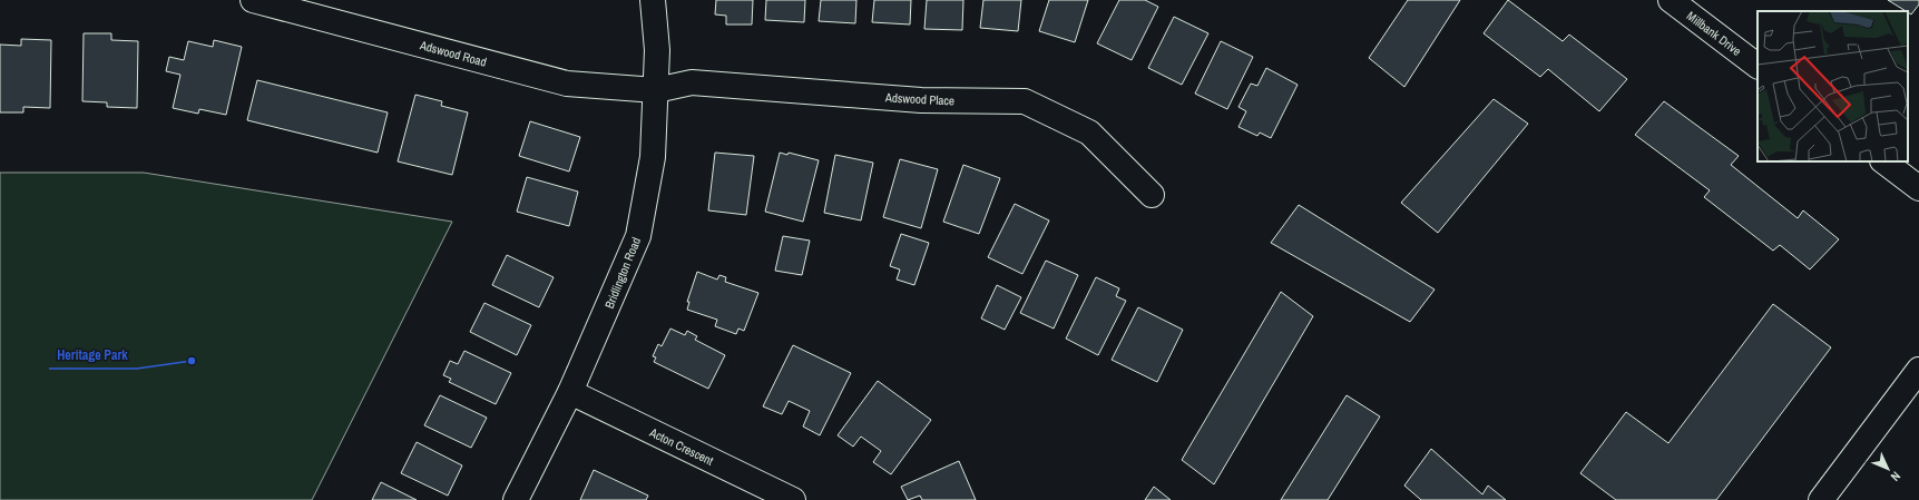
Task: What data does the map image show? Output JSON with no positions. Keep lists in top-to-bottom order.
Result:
{
  "streets": {
    "street": [
      "Millbank Drive",
      "Adswood Road",
      "Adswood Place",
      "Bridlington Road",
      "Acton Crescent"
    ]
  },
  "crossings": [
    ["Adswood Road", "Adswood Place"],
    ["Adswood Road", "Bridlington Road"],
    ["Adswood Place", "Bridlington Road"],
    ["Bridlington Road", "Acton Crescent"]
  ],
  "places": ["Heritage Park"],
  "north": "bottom right"
}
